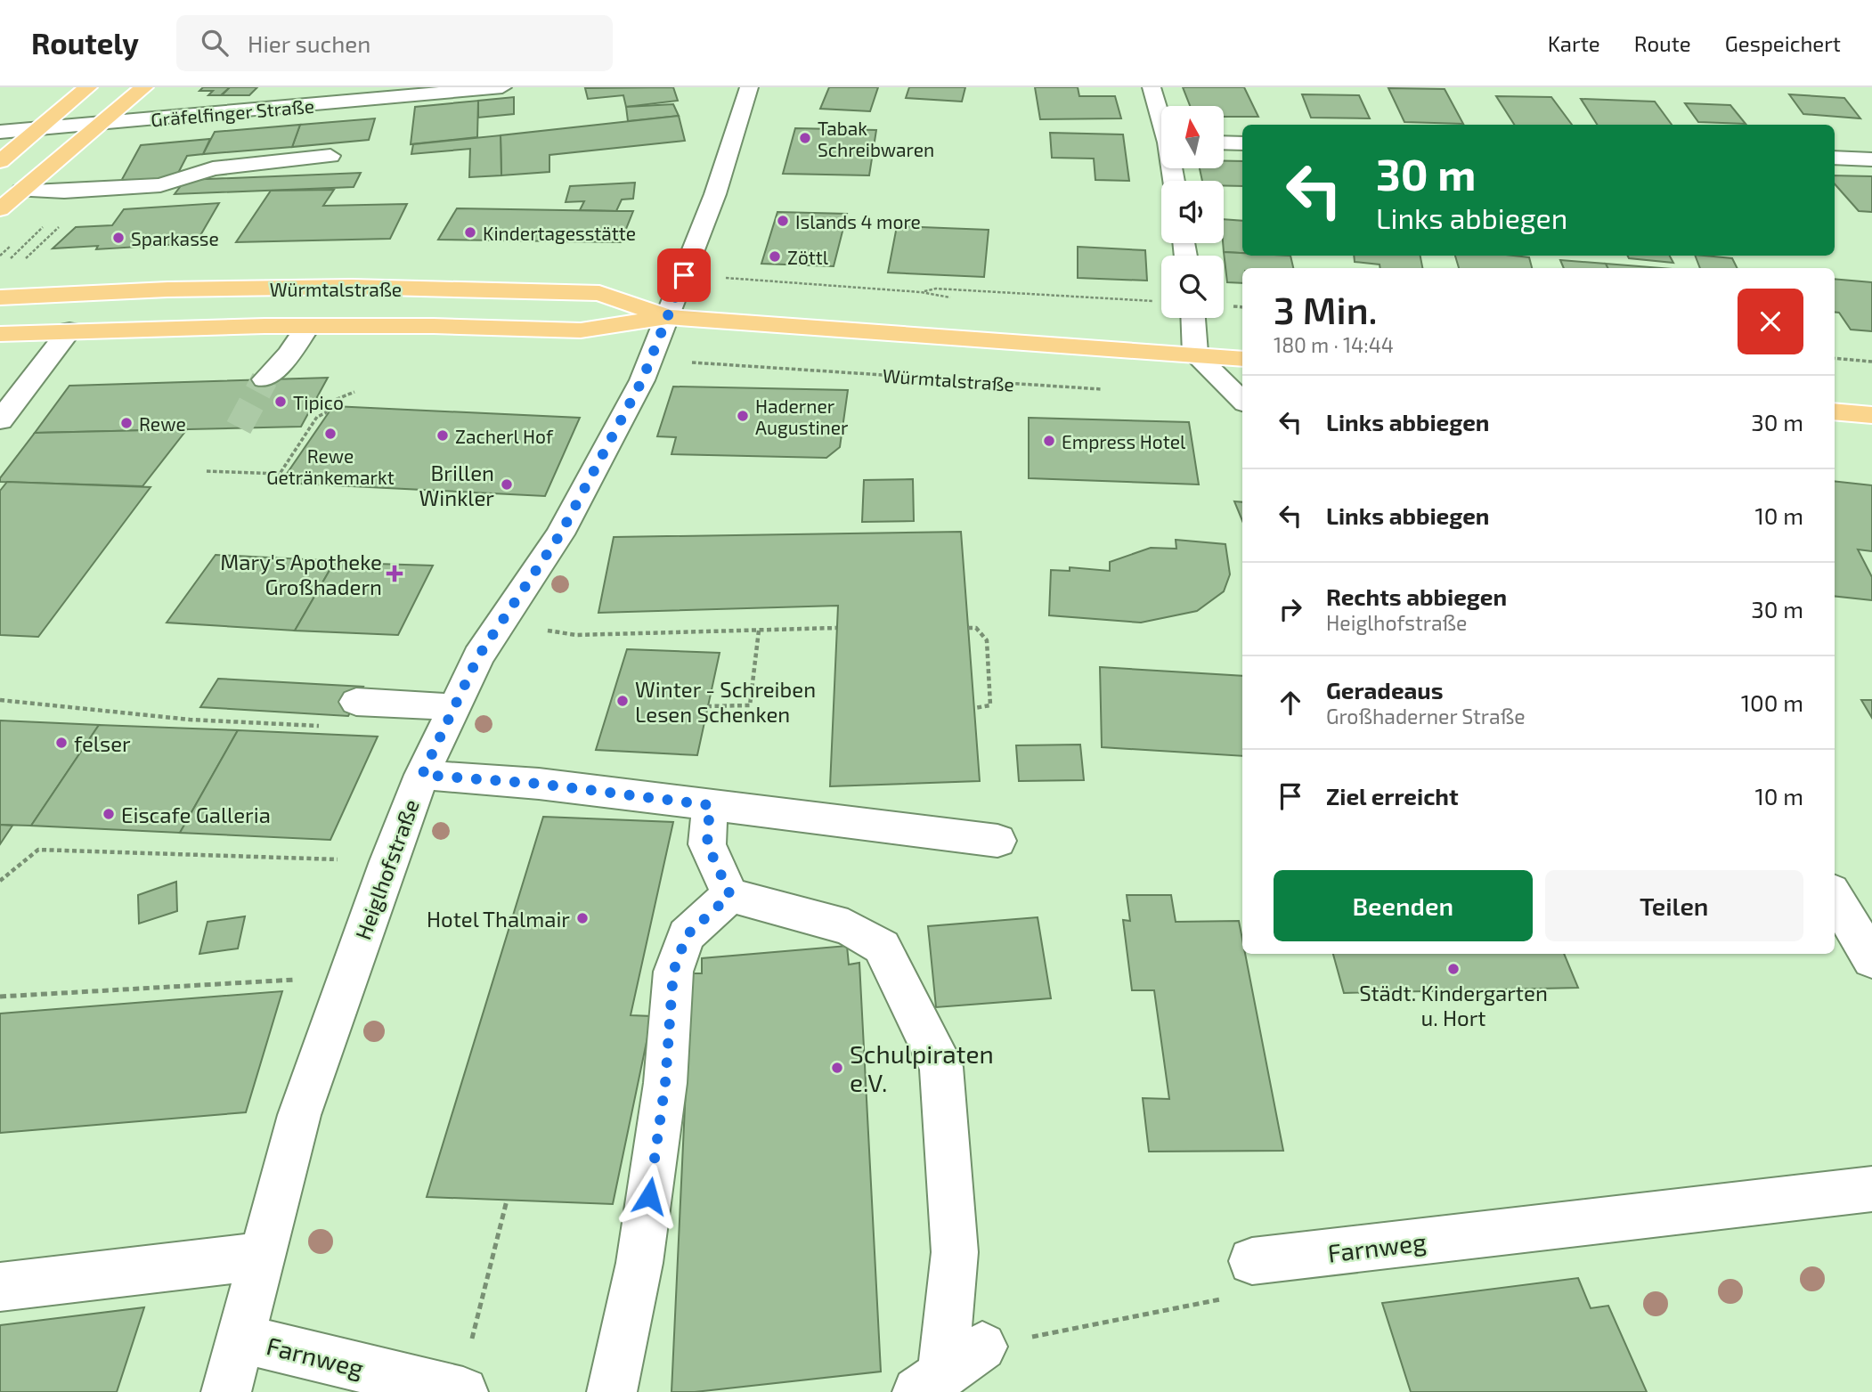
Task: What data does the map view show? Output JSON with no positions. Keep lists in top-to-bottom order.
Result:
{
  "streets": {
    "main road": ["Würmtalstraße"],
    "street": ["Gräfelfinger Straße", "Heiglhofstraße", "Farnweg"]
  },
  "crossings": [
    ["Würmtalstraße", "Heiglhofstraße"],
    ["Heiglhofstraße", "Farnweg"]
  ],
  "places": {
    "other": [
      "Tabak Schreibwaren",
      "Islands 4 more",
      "Kindertagesstätte",
      "Sparkasse",
      "Zöttl",
      "Tipico",
      "Haderner Augustiner",
      "Rewe",
      "Rewe Getränkemarkt",
      "Zacherl Hof",
      "Empress Hotel",
      "Brillen Winkler",
      "Winter - Schreiben Lesen Schenken",
      "felser",
      "Eiscafe Galleria",
      "Hotel Thalmair",
      "Städt. Kindergarten u. Hort",
      "Schulpiraten e.V."
    ],
    "health": ["Mary's Apotheke Großhadern"]
  },
  "north": "top",
  "page": {
    "header": "Routely",
    "search": "Hier suchen",
    "nav": ["Karte", "Route", "Gespeichert"],
    "turn": ["30 m", "Links abbiegen"],
    "heading": ["3 Min.", "180 m · 14:44"],
    "list": [
      {
        "name": "Links abbiegen",
        "value": "30 m"
      },
      {
        "name": "Links abbiegen",
        "value": "10 m"
      },
      {
        "name": "Rechts abbiegen",
        "note": "Heiglhofstraße",
        "value": "30 m"
      },
      {
        "name": "Geradeaus",
        "note": "Großhaderner Straße",
        "value": "100 m"
      },
      {
        "name": "Ziel erreicht",
        "value": "10 m"
      }
    ],
    "buttons": ["Beenden", "Teilen"]
  }
}
